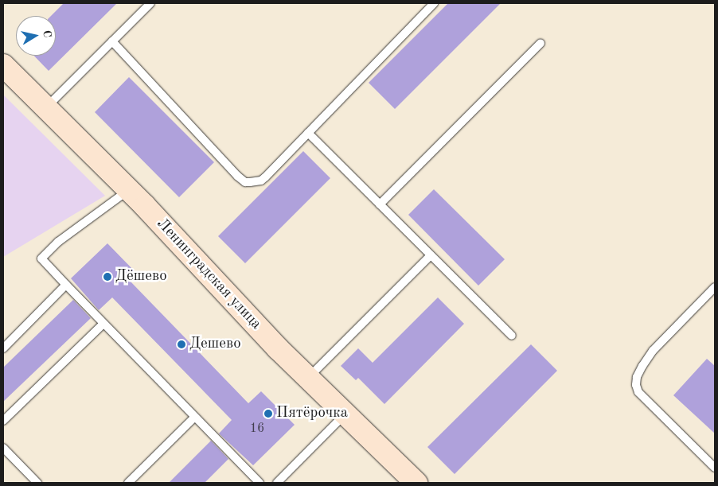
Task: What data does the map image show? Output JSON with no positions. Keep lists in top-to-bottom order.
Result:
{
  "streets": {
    "street": ["Ленинградская улица"]
  },
  "places": ["Дёшево", "Дешево", "Пятёрочка"],
  "house_numbers": ["16"],
  "north": "right"
}
